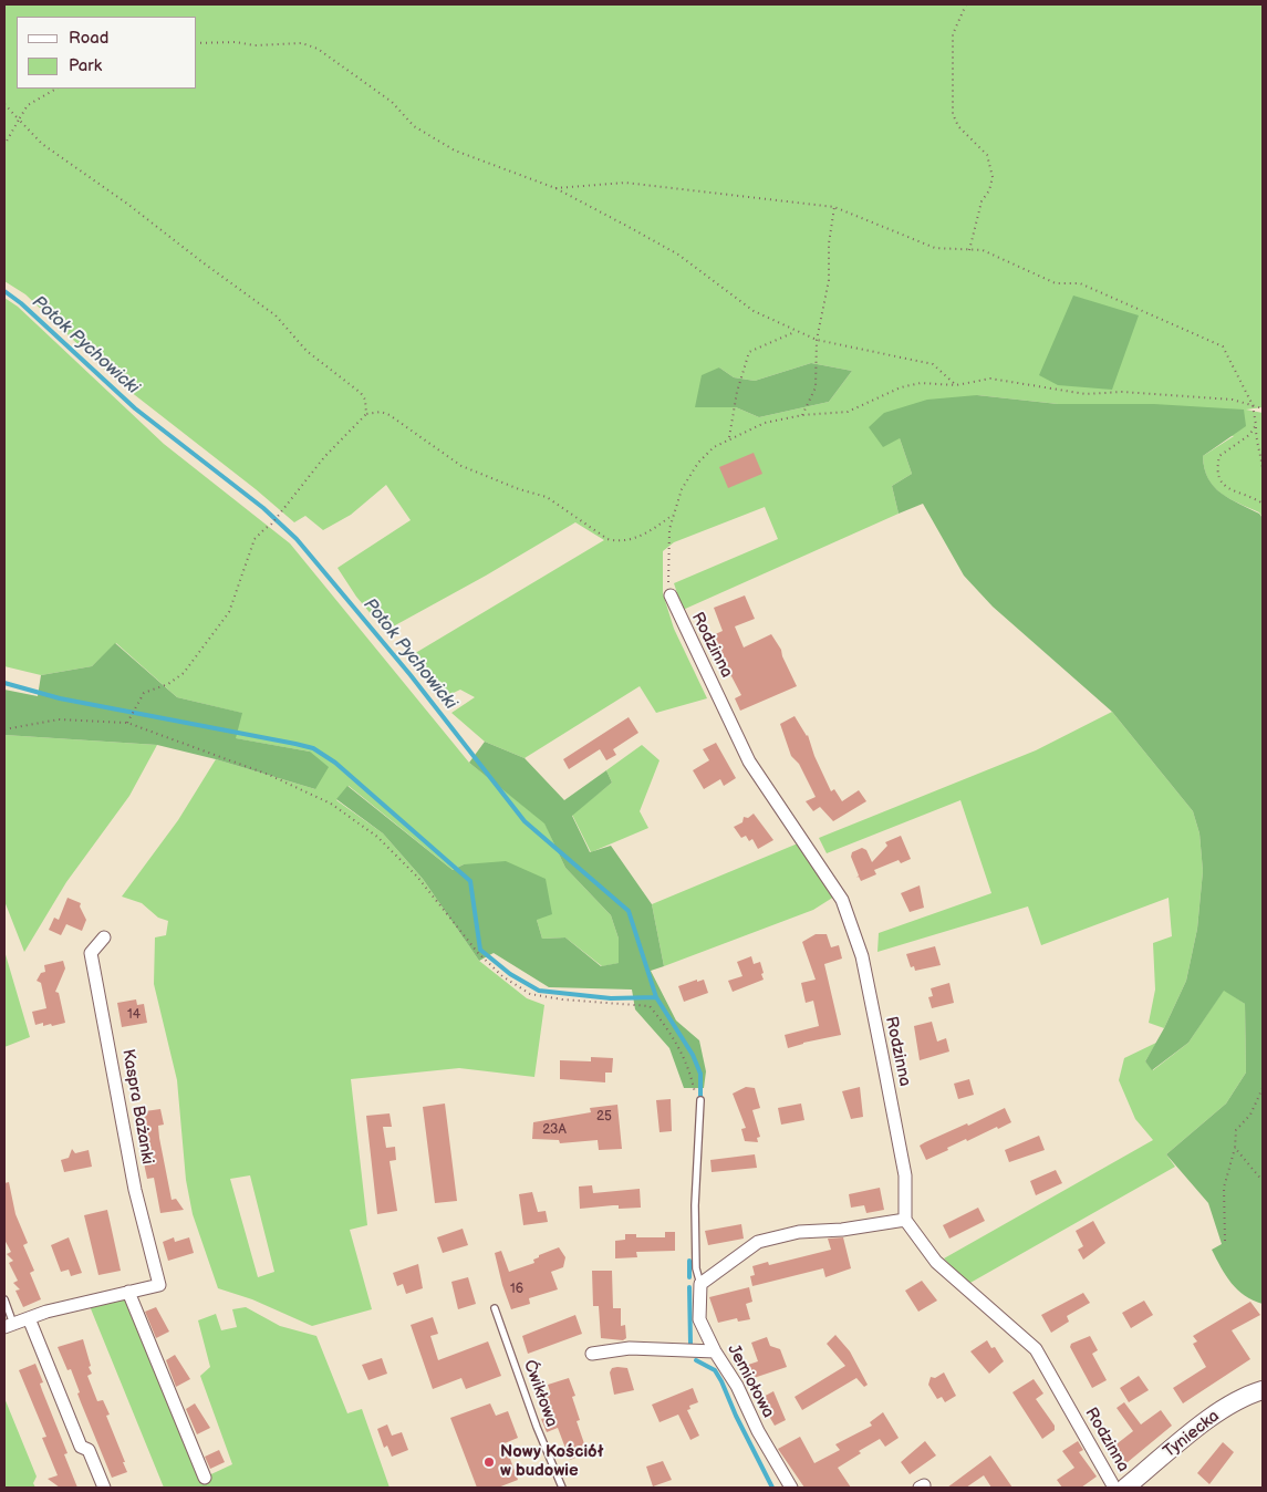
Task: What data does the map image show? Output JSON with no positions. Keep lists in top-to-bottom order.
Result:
{
  "streets": {
    "street": [
      "Rodzinna",
      "Kaspra Bażanki",
      "Jemiołowa",
      "Tyniecka"
    ],
    "lane": ["Ćwikłowa"]
  },
  "water": ["Potok Pychowicki"],
  "places": ["Nowy Kościół w budowie"],
  "house_numbers": [
    "14",
    "25",
    "23A",
    "16"
  ],
  "legend": ["Road", "Park"]
}
